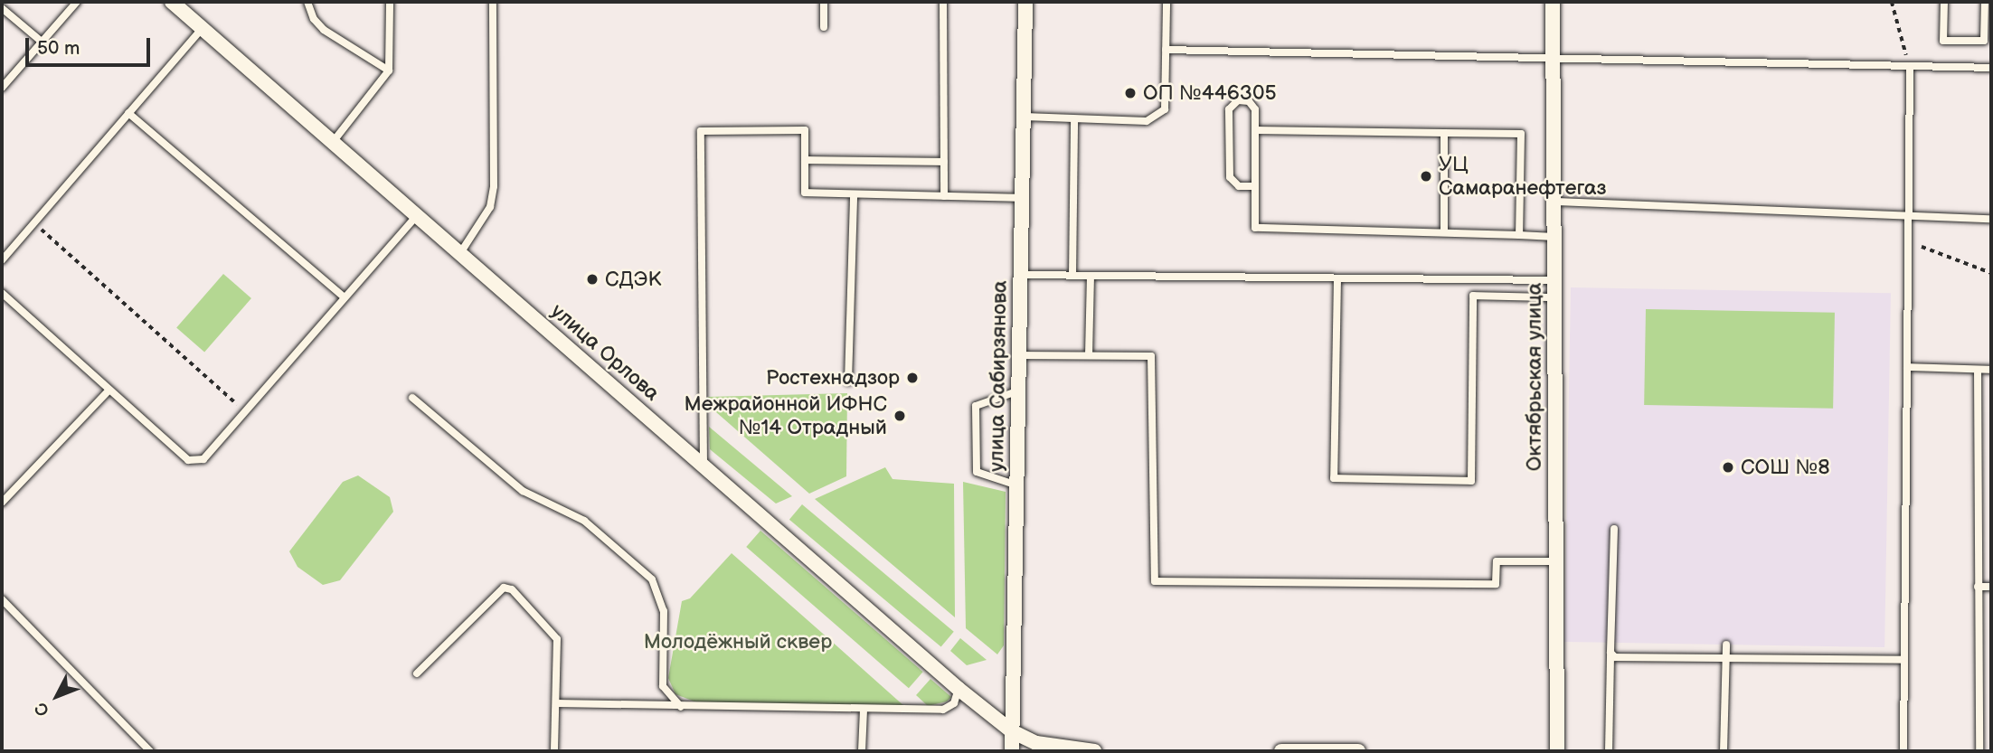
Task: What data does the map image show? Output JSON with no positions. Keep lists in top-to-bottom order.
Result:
{
  "streets": {
    "street": ["улица Орлова", "улица Сабирзянова", "Октябрьская улица"]
  },
  "crossings": [
    ["улица Орлова", "улица Сабирзянова"]
  ],
  "parks": ["Молодёжный сквер"],
  "places": [
    "ОП №446305",
    "УЦ Самаранефтегаз",
    "СДЭК",
    "Ростехнадзор",
    "Межрайонной ИФНС №14 Отрадный",
    "СОШ №8"
  ],
  "scale_bar": "50 m",
  "north": "bottom left"
}
